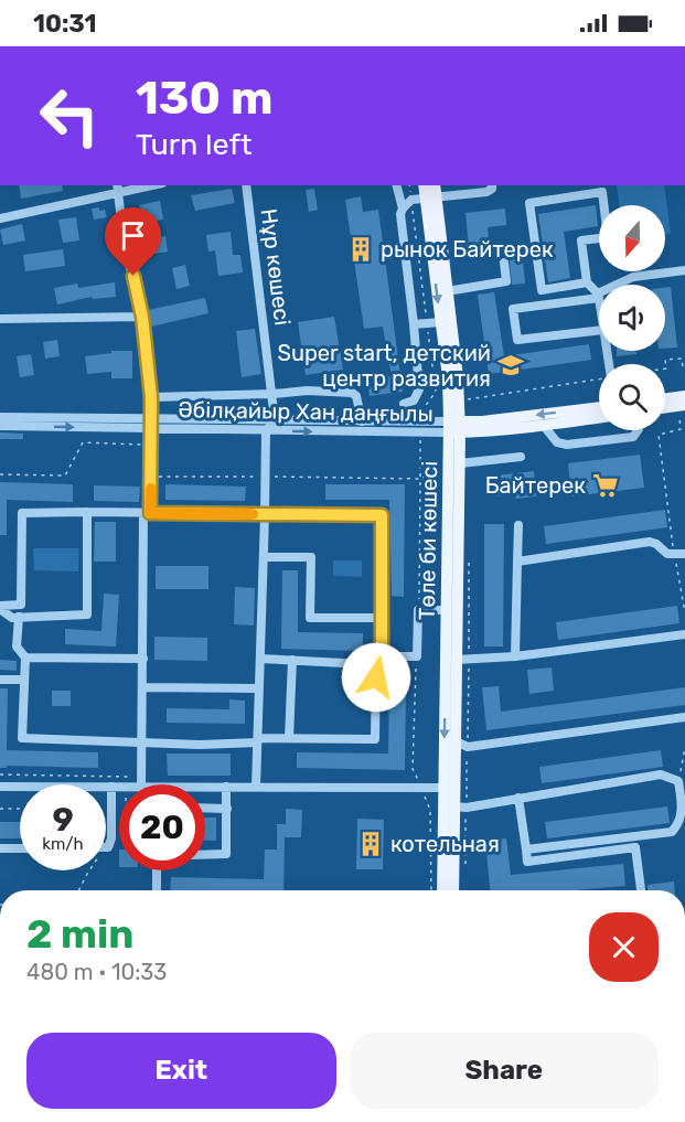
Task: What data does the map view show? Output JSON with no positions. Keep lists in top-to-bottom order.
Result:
{
  "streets": {
    "main road": ["Әбілқайыр Хан даңғылы", "Төле би көшесі"],
    "street": ["Нұр көшесі"]
  },
  "crossings": [
    ["Нұр көшесі", "Әбілқайыр Хан даңғылы"],
    ["Әбілқайыр Хан даңғылы", "Төле би көшесі"]
  ],
  "places": {
    "building": ["рынок Байтерек", "котельная"],
    "school or university": ["Super start, детский центр развития"],
    "supermarket": ["Байтерек"]
  },
  "north": "bottom",
  "page": {
    "status": "10:31",
    "turn": ["130 m", "Turn left"],
    "speed": "9 km/h",
    "limit": "20",
    "heading": ["2 min", "480 m · 10:33"],
    "buttons": ["Exit", "Share"]
  }
}
